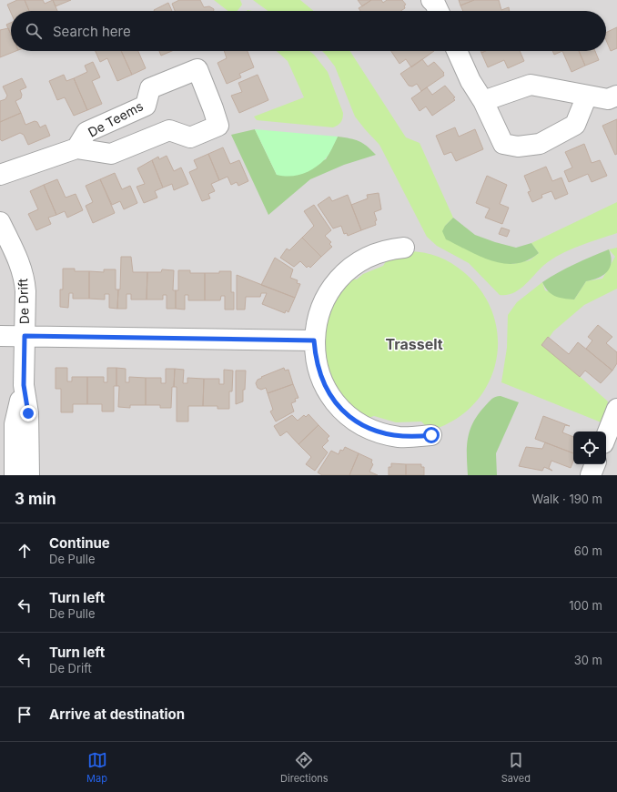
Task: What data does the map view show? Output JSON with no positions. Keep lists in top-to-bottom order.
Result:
{
  "streets": {
    "street": ["De Teems", "De Drift"]
  },
  "districts": ["Trasselt"],
  "page": {
    "search": "Search here",
    "heading": ["3 min", "Walk · 190 m"],
    "list": [
      ["Continue", "De Pulle", "60 m"],
      ["Turn left", "De Pulle", "100 m"],
      ["Turn left", "De Drift", "30 m"],
      "Arrive at destination"
    ],
    "nav": ["Map", "Directions", "Saved"]
  }
}
